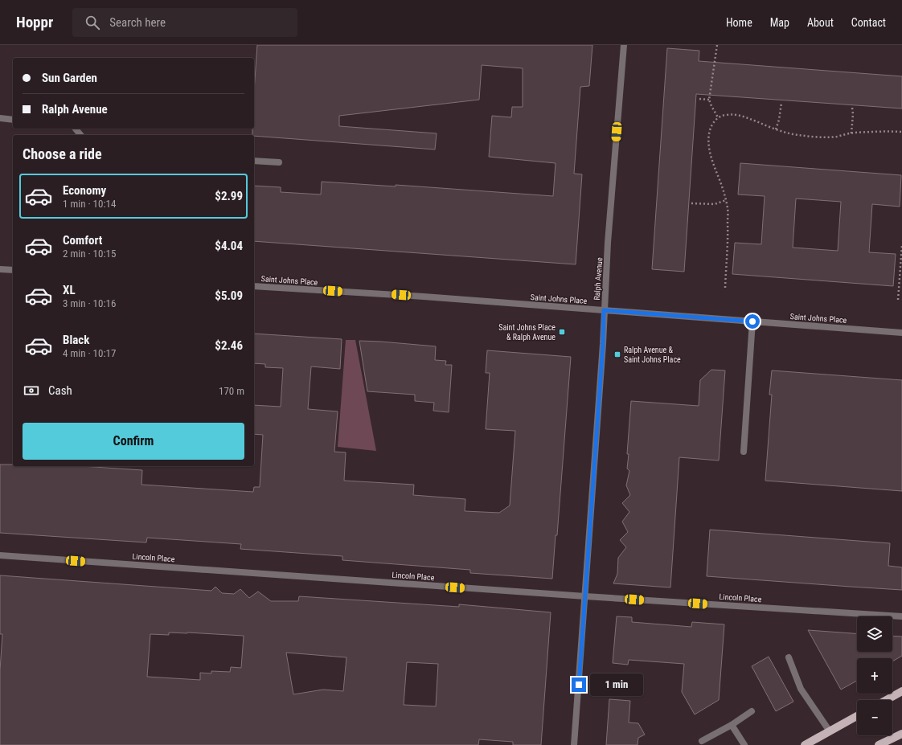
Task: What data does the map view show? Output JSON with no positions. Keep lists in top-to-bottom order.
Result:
{
  "streets": {
    "street": ["Ralph Avenue", "Saint Johns Place", "Lincoln Place"]
  },
  "crossings": [
    ["Ralph Avenue", "Saint Johns Place"],
    ["Ralph Avenue", "Lincoln Place"]
  ],
  "places": {
    "transit": ["Saint Johns Place & Ralph Avenue", "Ralph Avenue & Saint Johns Place"]
  },
  "page": {
    "header": "Hoppr",
    "search": "Search here",
    "nav": [
      "Home",
      "Map",
      "About",
      "Contact"
    ],
    "banner": ["Sun Garden", "Ralph Avenue"],
    "heading": "Choose a ride",
    "list": [
      {
        "name": "Economy",
        "note": "1 min · 10:14",
        "value": "$2.99"
      },
      {
        "name": "Comfort",
        "note": "2 min · 10:15",
        "value": "$4.04"
      },
      {
        "name": "XL",
        "note": "3 min · 10:16",
        "value": "$5.09"
      },
      {
        "name": "Black",
        "note": "4 min · 10:17",
        "value": "$2.46"
      }
    ],
    "pay": ["Cash", "170 m"],
    "buttons": "Confirm",
    "map_buttons": ["+", "−"],
    "bubble": "1 min"
  }
}
